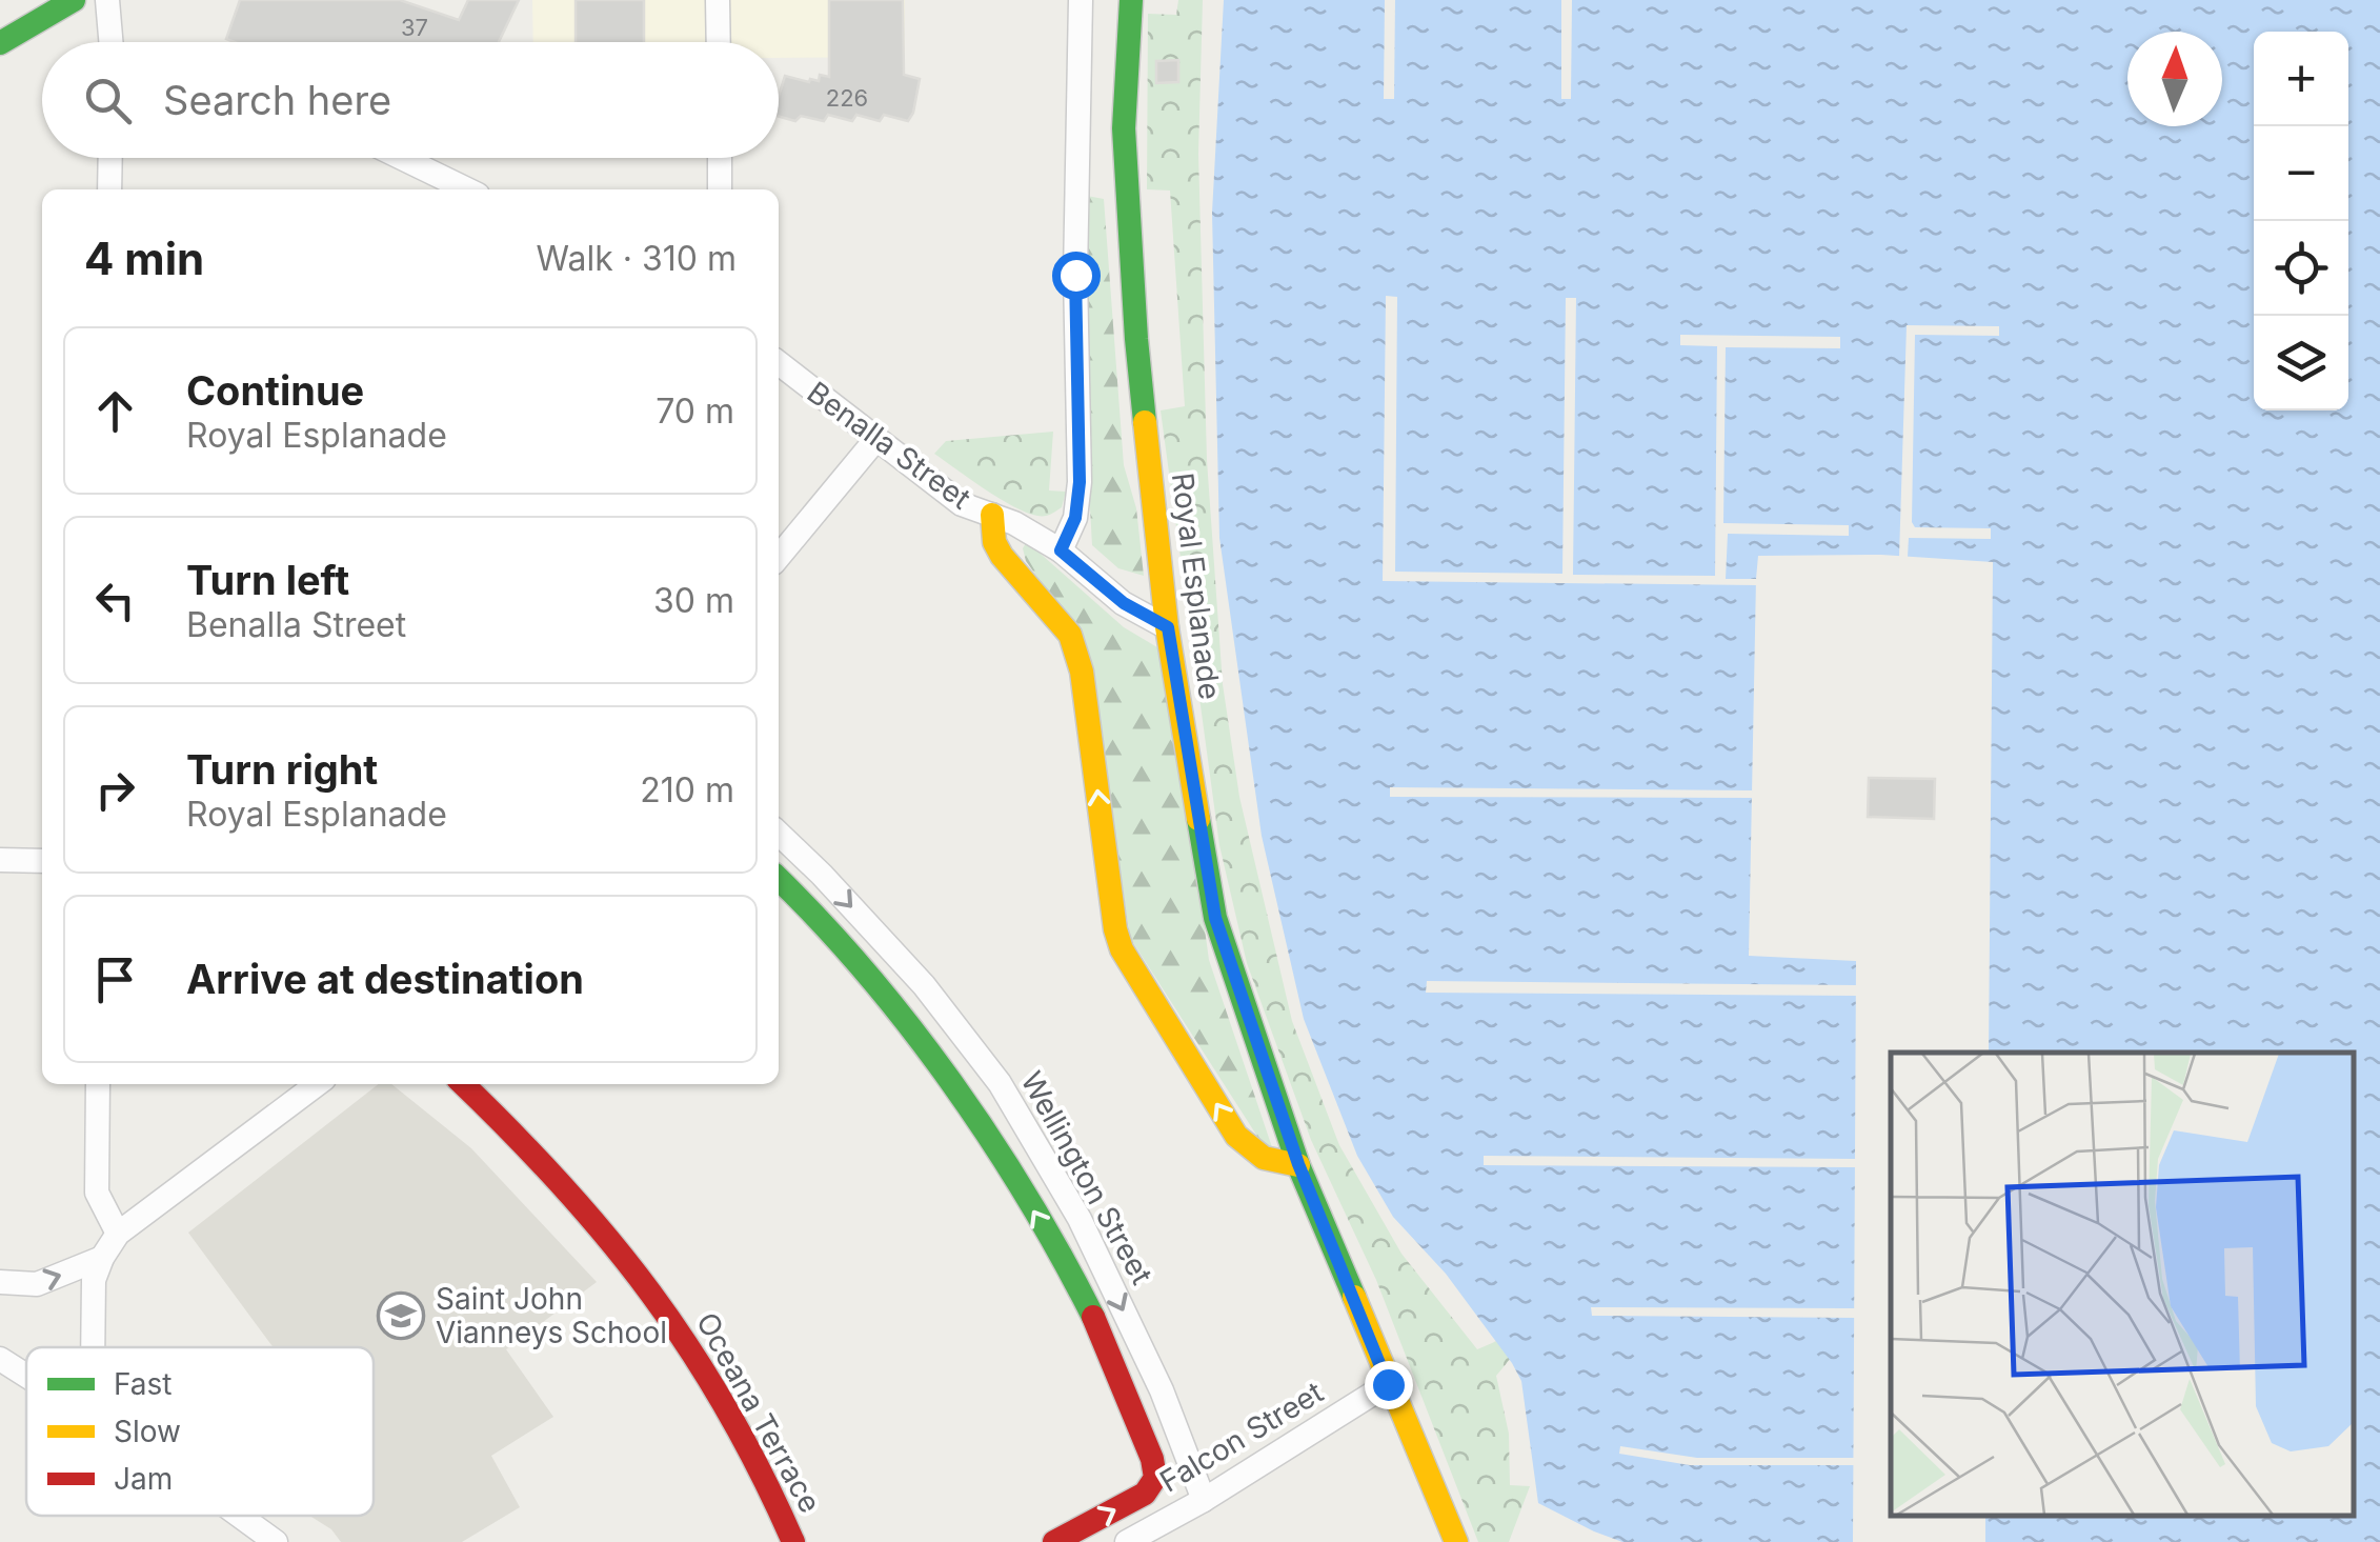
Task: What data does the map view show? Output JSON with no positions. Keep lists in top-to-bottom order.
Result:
{
  "streets": {
    "street": [
      "Benalla Street",
      "Royal Esplanade",
      "Wellington Street",
      "Oceana Terrace",
      "Falcon Street"
    ]
  },
  "crossings": [
    ["Benalla Street", "Royal Esplanade"],
    ["Royal Esplanade", "Falcon Street"],
    ["Wellington Street", "Falcon Street"]
  ],
  "one_way": ["Falcon Street"],
  "places": {
    "school or university": ["Saint John Vianneys School"]
  },
  "house_numbers": ["37", "226"],
  "legend": ["Fast", "Slow", "Jam"],
  "north": "top",
  "page": {
    "map_buttons": ["+", "−"],
    "search": "Search here",
    "heading": ["4 min", "Walk · 310 m"],
    "list": [
      ["Continue", "Royal Esplanade", "70 m"],
      ["Turn left", "Benalla Street", "30 m"],
      ["Turn right", "Royal Esplanade", "210 m"],
      "Arrive at destination"
    ]
  }
}
